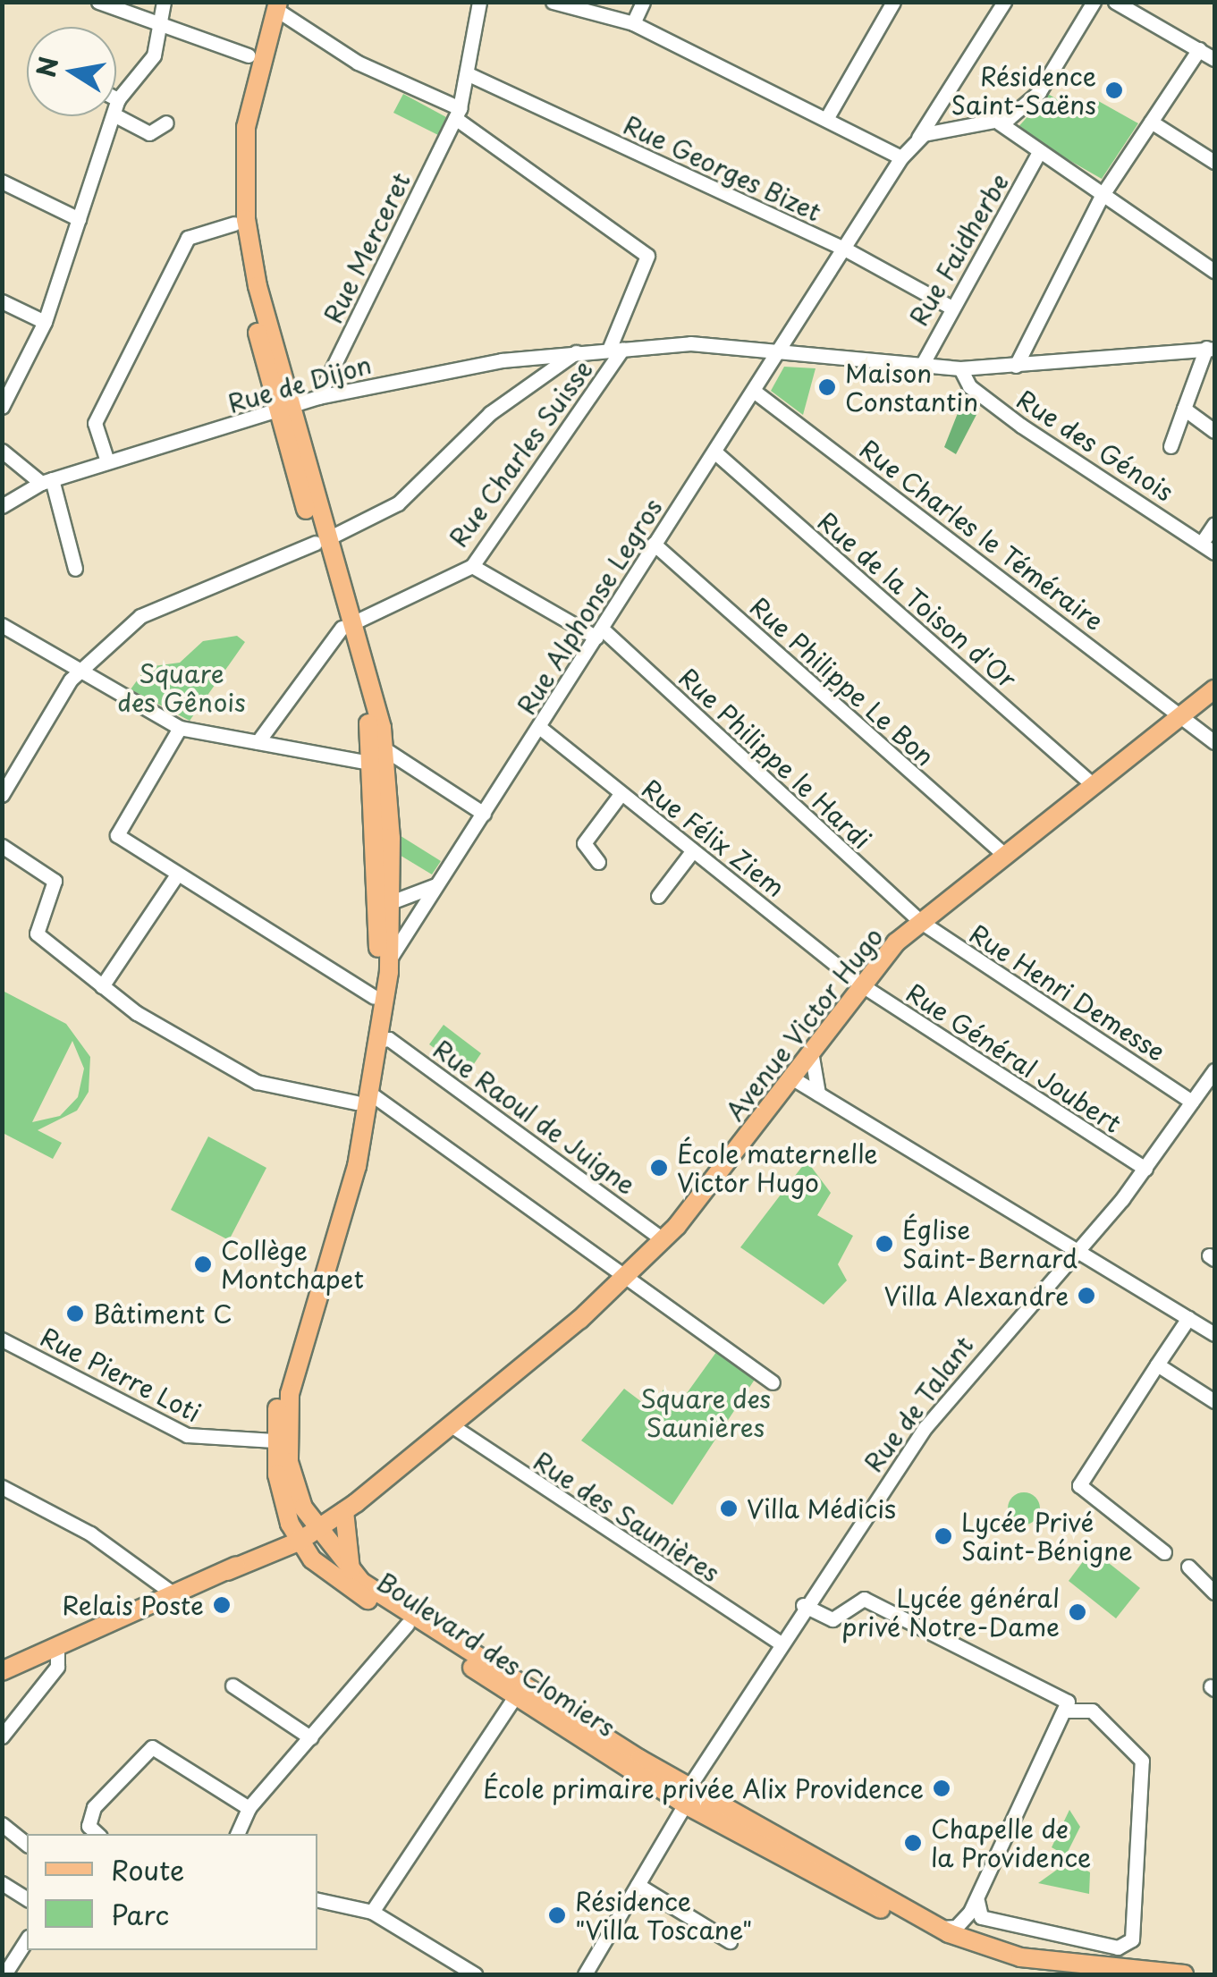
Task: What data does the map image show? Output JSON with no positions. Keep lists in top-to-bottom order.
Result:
{
  "streets": {
    "main road": ["Avenue Victor Hugo", "Boulevard des Clomiers"],
    "street": [
      "Rue Georges Bizet",
      "Rue Merceret",
      "Rue Faidherbe",
      "Rue de Dijon",
      "Rue des Génois",
      "Rue Charles Suisse",
      "Rue Charles le Téméraire",
      "Rue de la Toison d'Or",
      "Rue Alphonse Legros",
      "Rue Philippe Le Bon",
      "Rue Philippe le Hardi",
      "Rue Félix Ziem",
      "Rue Henri Demesse",
      "Rue Général Joubert",
      "Rue Raoul de Juigne",
      "Rue Pierre Loti",
      "Rue de Talant",
      "Rue des Saunières"
    ]
  },
  "crossings": [
    ["Rue Georges Bizet", "Rue Merceret"],
    ["Rue Georges Bizet", "Rue Faidherbe"],
    ["Rue Georges Bizet", "Rue Alphonse Legros"],
    ["Rue Merceret", "Rue de Dijon"],
    ["Rue Merceret", "Rue Charles Suisse"],
    ["Rue Faidherbe", "Rue de Dijon"],
    ["Rue de Dijon", "Rue des Génois"],
    ["Rue de Dijon", "Rue Charles Suisse"],
    ["Rue de Dijon", "Rue Alphonse Legros"],
    ["Rue Charles Suisse", "Rue Philippe le Hardi"],
    ["Rue Charles le Téméraire", "Rue Alphonse Legros"],
    ["Rue Charles le Téméraire", "Avenue Victor Hugo"],
    ["Rue de la Toison d'Or", "Rue Alphonse Legros"],
    ["Rue de la Toison d'Or", "Avenue Victor Hugo"],
    ["Rue Alphonse Legros", "Rue Philippe Le Bon"],
    ["Rue Alphonse Legros", "Rue Philippe le Hardi"],
    ["Rue Alphonse Legros", "Rue Félix Ziem"],
    ["Rue Philippe Le Bon", "Avenue Victor Hugo"],
    ["Rue Philippe le Hardi", "Rue Henri Demesse"],
    ["Rue Philippe le Hardi", "Avenue Victor Hugo"],
    ["Rue Félix Ziem", "Avenue Victor Hugo"],
    ["Rue Félix Ziem", "Rue Général Joubert"],
    ["Rue Henri Demesse", "Avenue Victor Hugo"],
    ["Rue Henri Demesse", "Rue de Talant"],
    ["Avenue Victor Hugo", "Rue Général Joubert"],
    ["Avenue Victor Hugo", "Rue Raoul de Juigne"],
    ["Avenue Victor Hugo", "Rue des Saunières"],
    ["Avenue Victor Hugo", "Boulevard des Clomiers"],
    ["Rue Général Joubert", "Rue de Talant"],
    ["Rue de Talant", "Rue des Saunières"],
    ["Rue de Talant", "Boulevard des Clomiers"]
  ],
  "parks": ["Square des Gênois", "Square des Saunières"],
  "places": [
    "Résidence Saint-Saëns",
    "Maison Constantin",
    "École maternelle Victor Hugo",
    "Église Saint-Bernard",
    "Collège Montchapet",
    "Villa Alexandre",
    "Bâtiment C",
    "Villa Médicis",
    "Lycée Privé Saint-Bénigne",
    "Relais Poste",
    "Lycée général privé Notre-Dame",
    "École primaire privée Alix Providence",
    "Chapelle de la Providence",
    "Résidence \"Villa Toscane\""
  ],
  "legend": ["Route", "Parc"],
  "north": "left"
}
